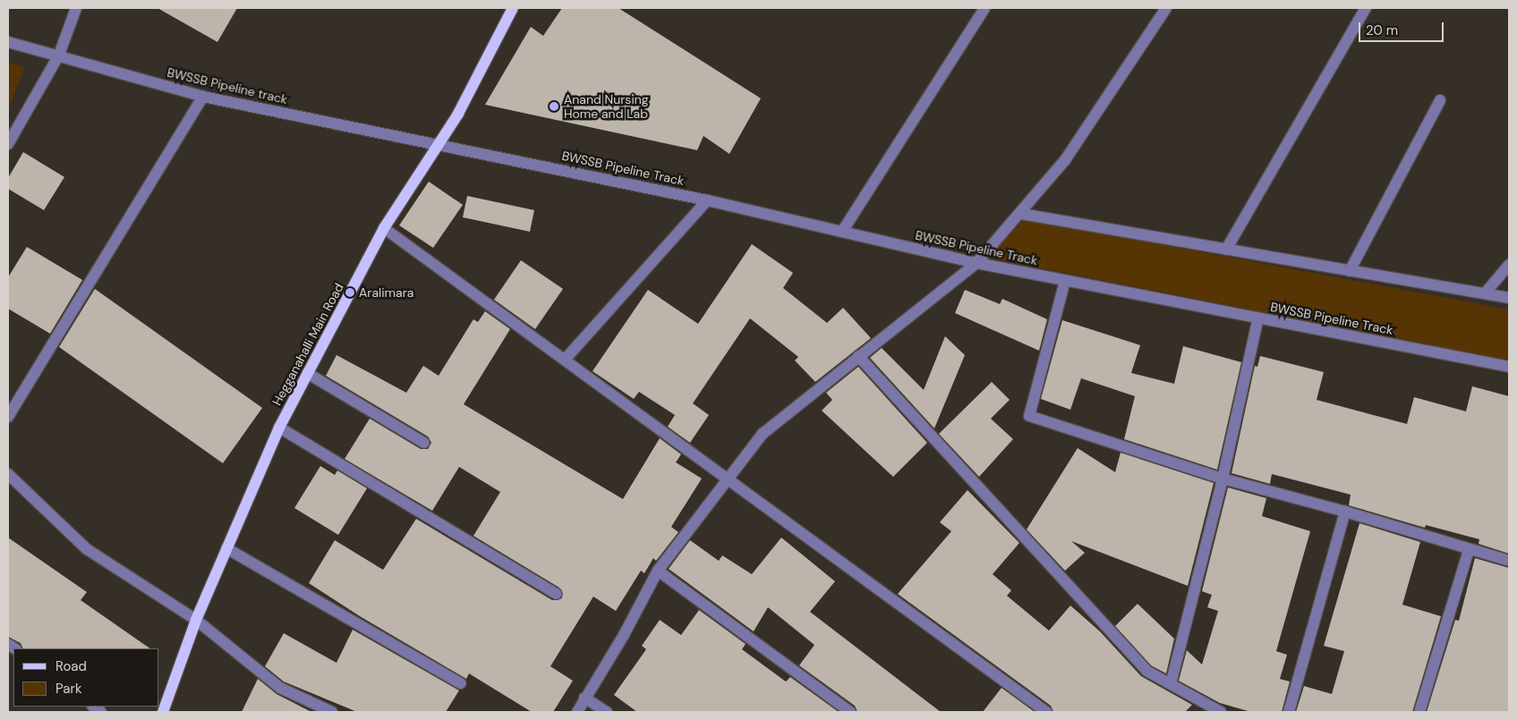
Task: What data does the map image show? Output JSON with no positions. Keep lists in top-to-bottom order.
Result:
{
  "streets": {
    "main road": ["Hegganahalli Main Road"],
    "street": ["BWSSB Pipeline track", "BWSSB Pipeline Track"]
  },
  "crossings": [
    ["BWSSB Pipeline track", "BWSSB Pipeline Track"],
    ["BWSSB Pipeline track", "Hegganahalli Main Road"],
    ["BWSSB Pipeline Track", "Hegganahalli Main Road"]
  ],
  "places": ["Anand Nursing Home and Lab", "Aralimara"],
  "legend": ["Road", "Park"],
  "scale_bar": "20 m"
}
